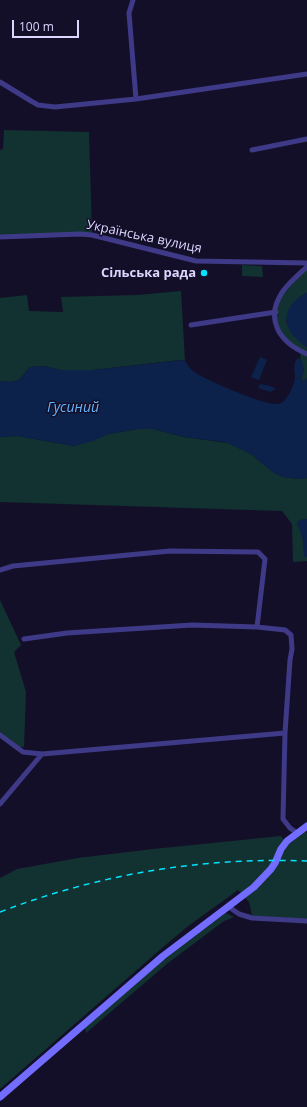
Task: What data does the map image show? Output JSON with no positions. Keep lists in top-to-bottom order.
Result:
{
  "streets": {
    "street": ["Українська вулиця"]
  },
  "water": ["Гусиний"],
  "places": ["Сільська рада"],
  "scale_bar": "100 m"
}
